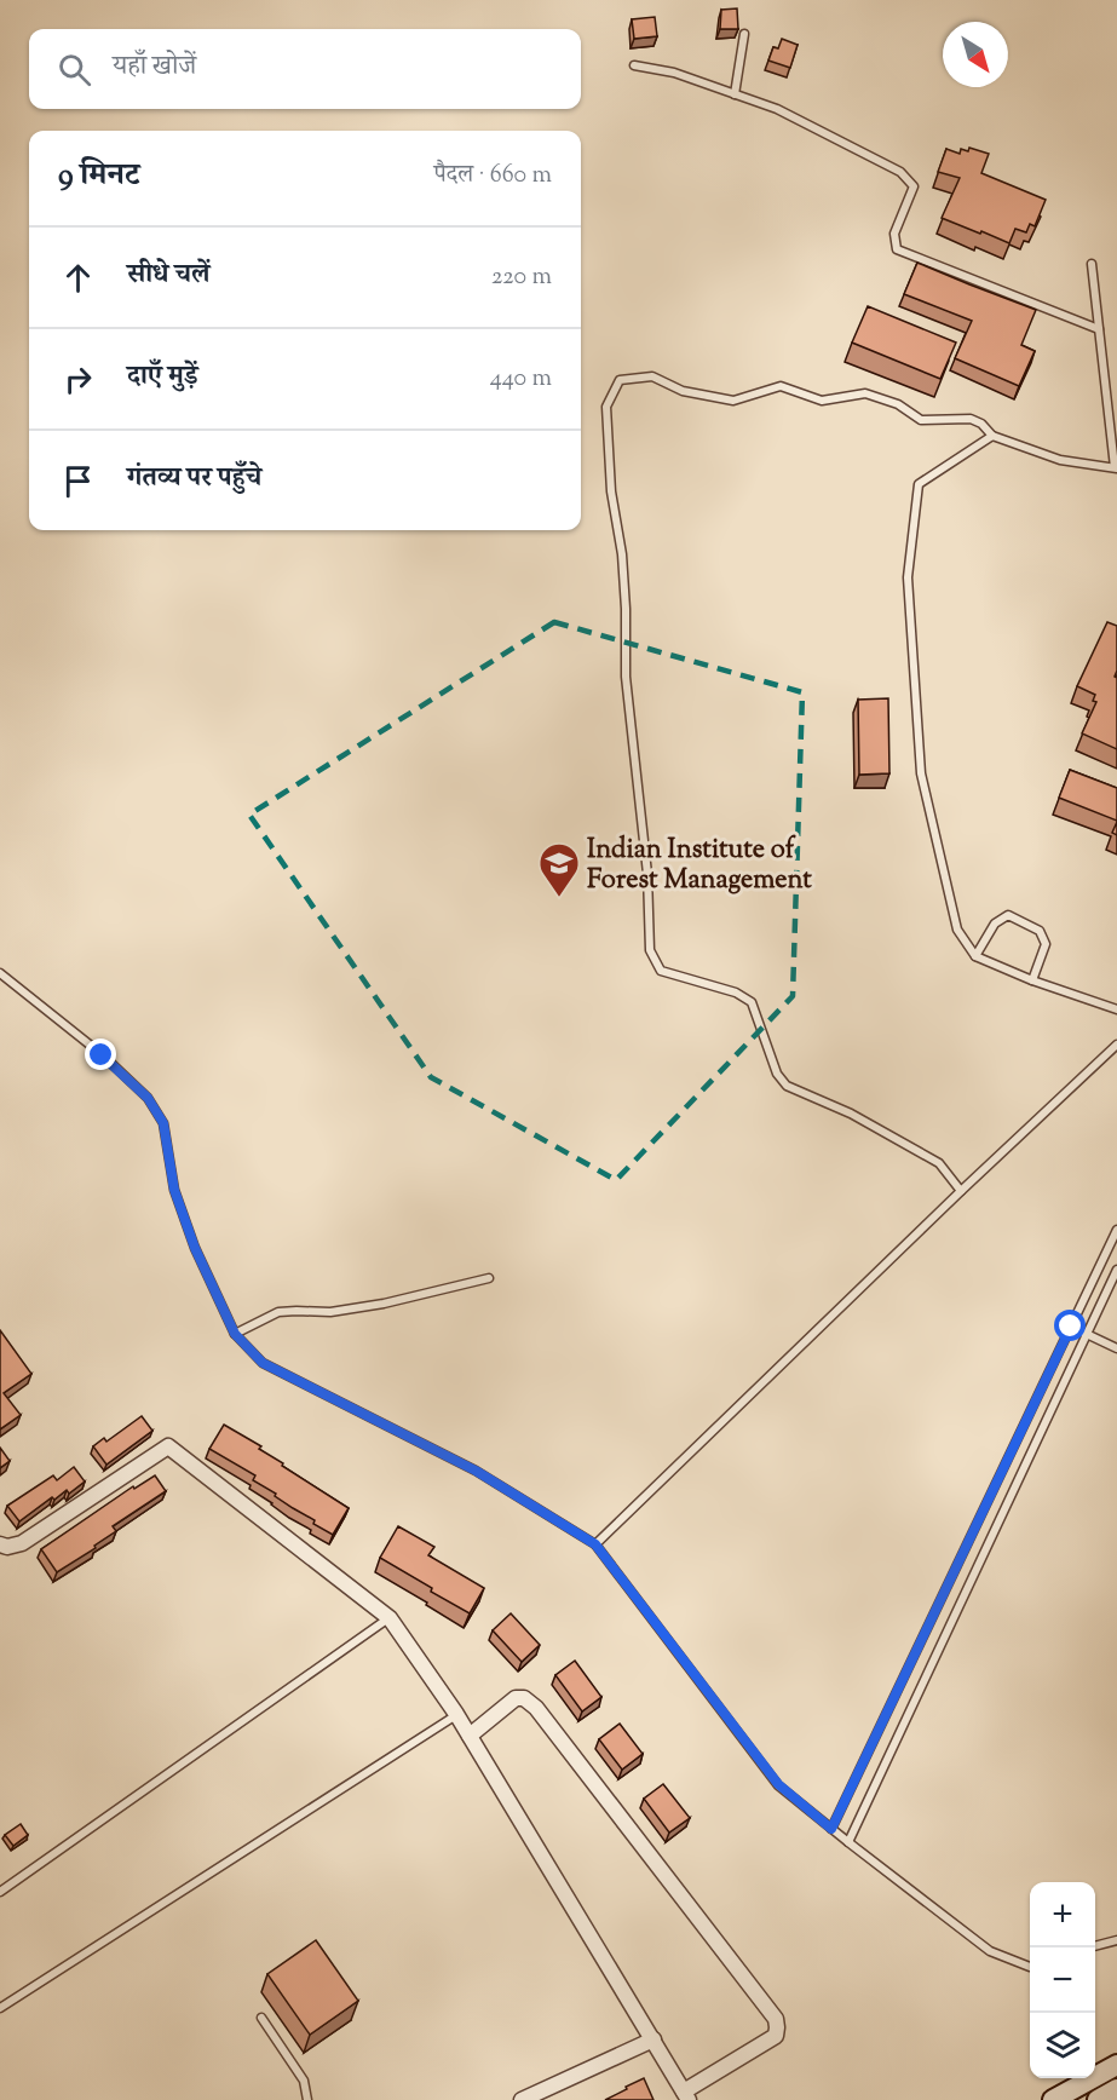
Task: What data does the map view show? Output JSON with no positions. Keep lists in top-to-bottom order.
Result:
{
  "places": {
    "school or university": ["Indian Institute of Forest Management"]
  },
  "north": "bottom right",
  "page": {
    "search": "यहाँ खोजें",
    "heading": ["9 मिनट", "पैदल · 660 m"],
    "list": [
      ["सीधे चलें", "220 m"],
      ["दाएँ मुड़ें", "440 m"],
      "गंतव्य पर पहुँचे"
    ],
    "map_buttons": ["+", "−"]
  }
}
